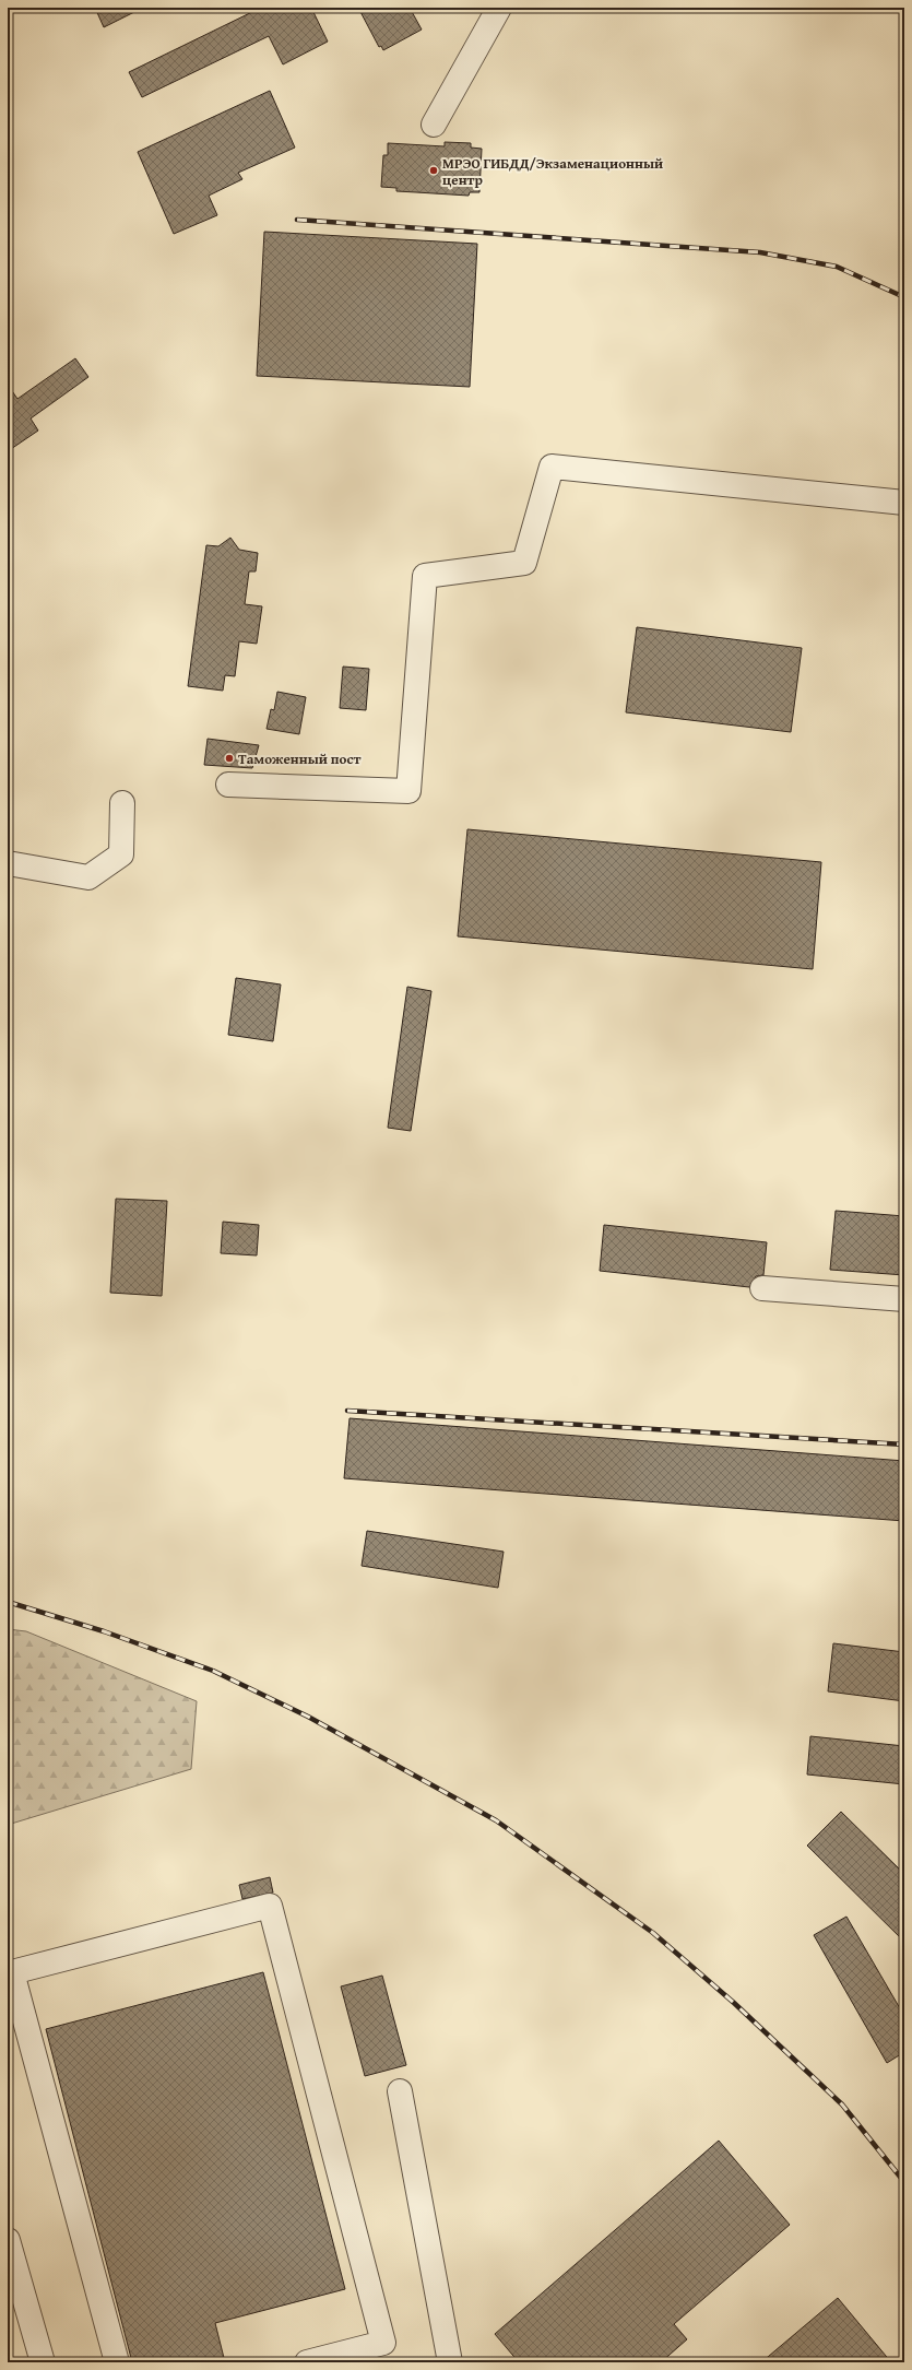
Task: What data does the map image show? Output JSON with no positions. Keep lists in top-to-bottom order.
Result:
{
  "places": ["МРЭО ГИБДД/Экзаменационный центр", "Таможенный пост"]
}
